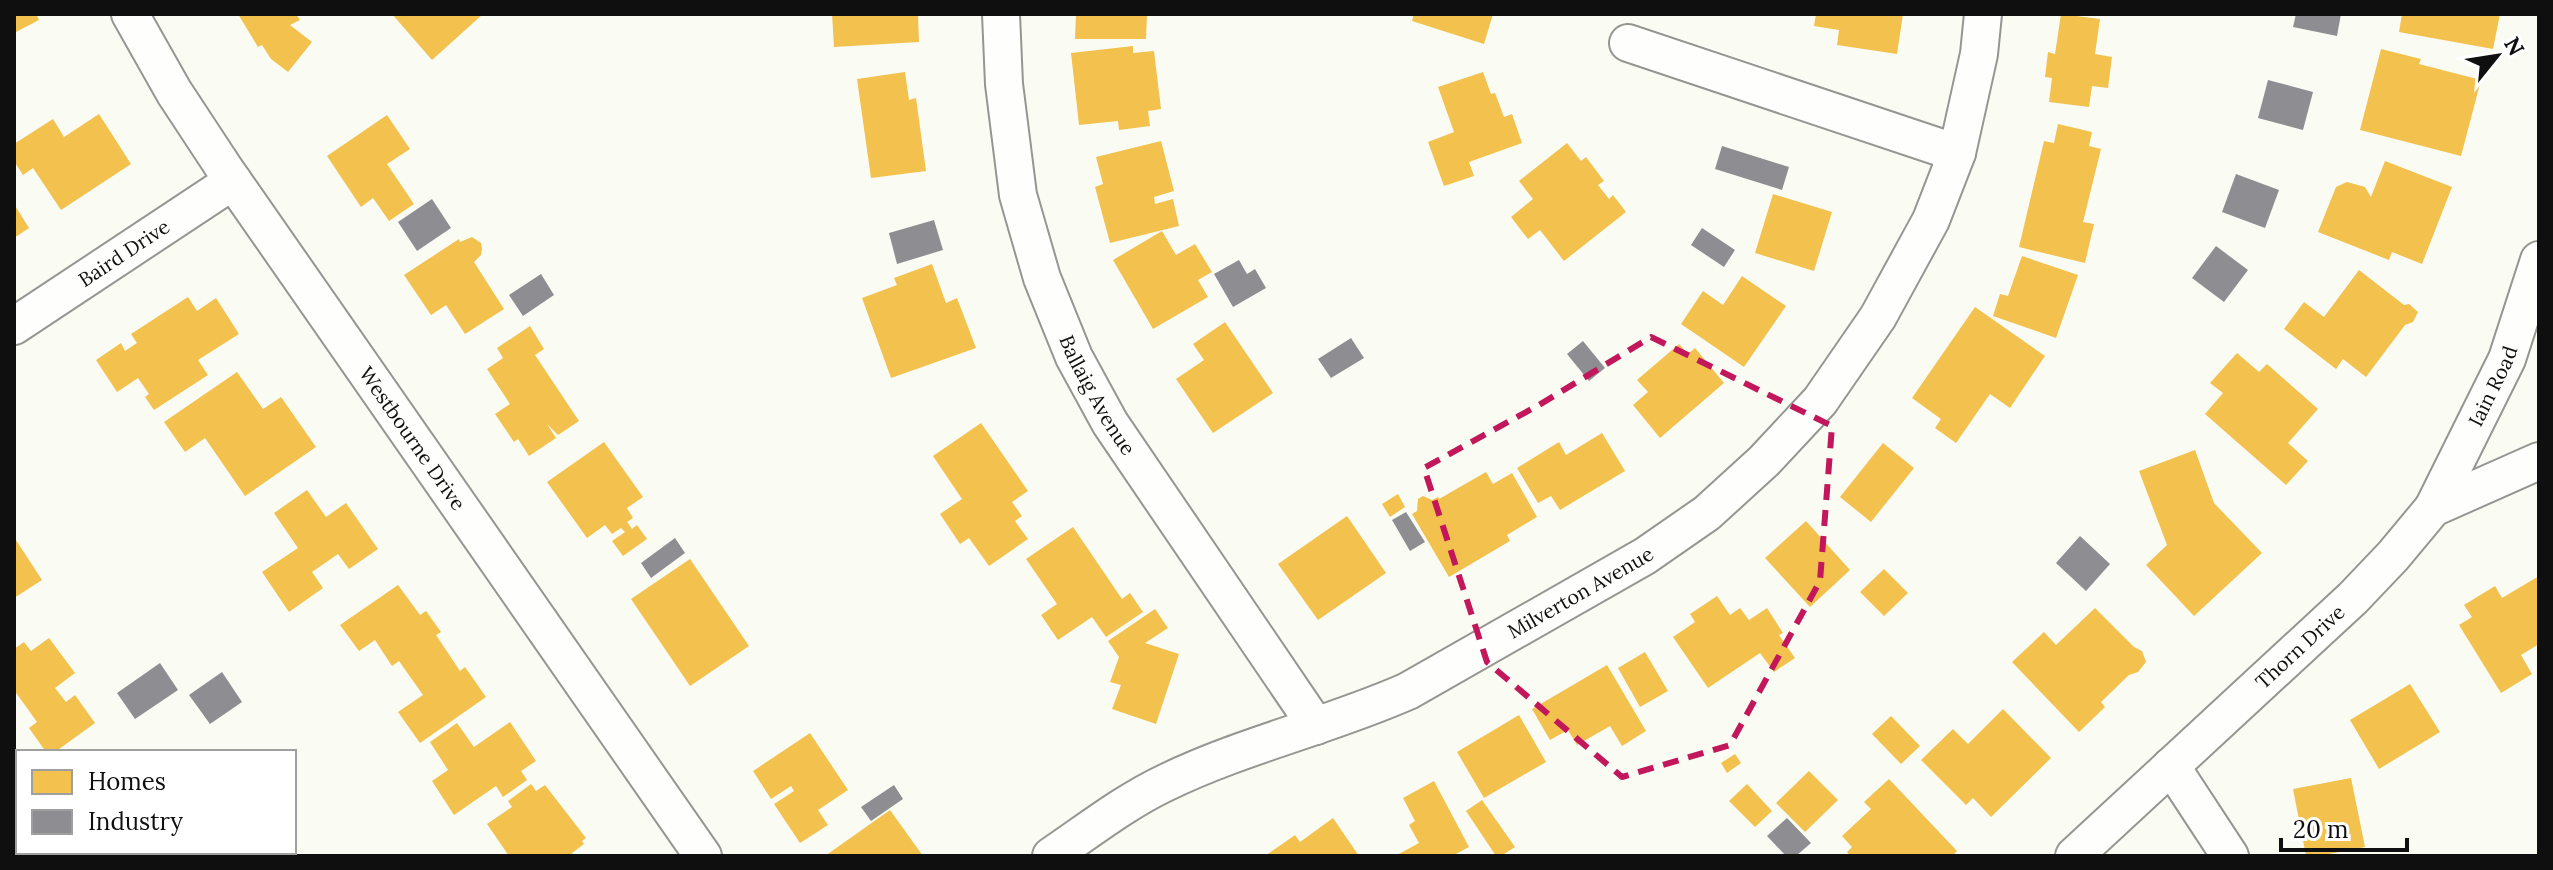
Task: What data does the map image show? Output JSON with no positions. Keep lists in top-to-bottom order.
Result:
{
  "streets": {
    "street": [
      "Baird Drive",
      "Iain Road",
      "Ballaig Avenue",
      "Westbourne Drive",
      "Milverton Avenue",
      "Thorn Drive"
    ]
  },
  "crossings": [
    ["Baird Drive", "Westbourne Drive"],
    ["Iain Road", "Thorn Drive"],
    ["Ballaig Avenue", "Milverton Avenue"]
  ],
  "legend": ["Homes", "Industry"],
  "scale_bar": "20 m",
  "north": "top right"
}
